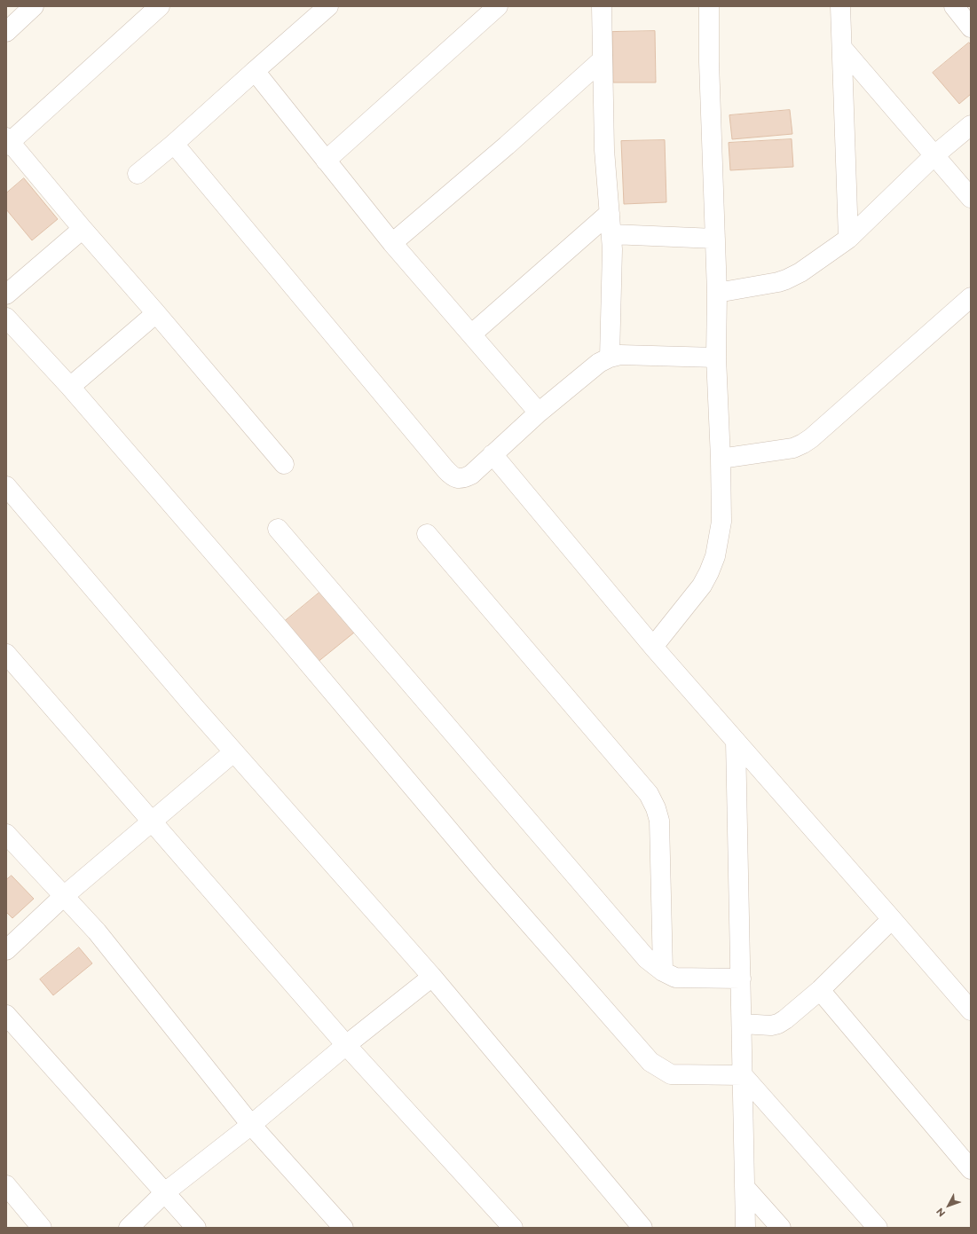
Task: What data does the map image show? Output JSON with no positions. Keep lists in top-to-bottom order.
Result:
{
  "north": "bottom left"
}
